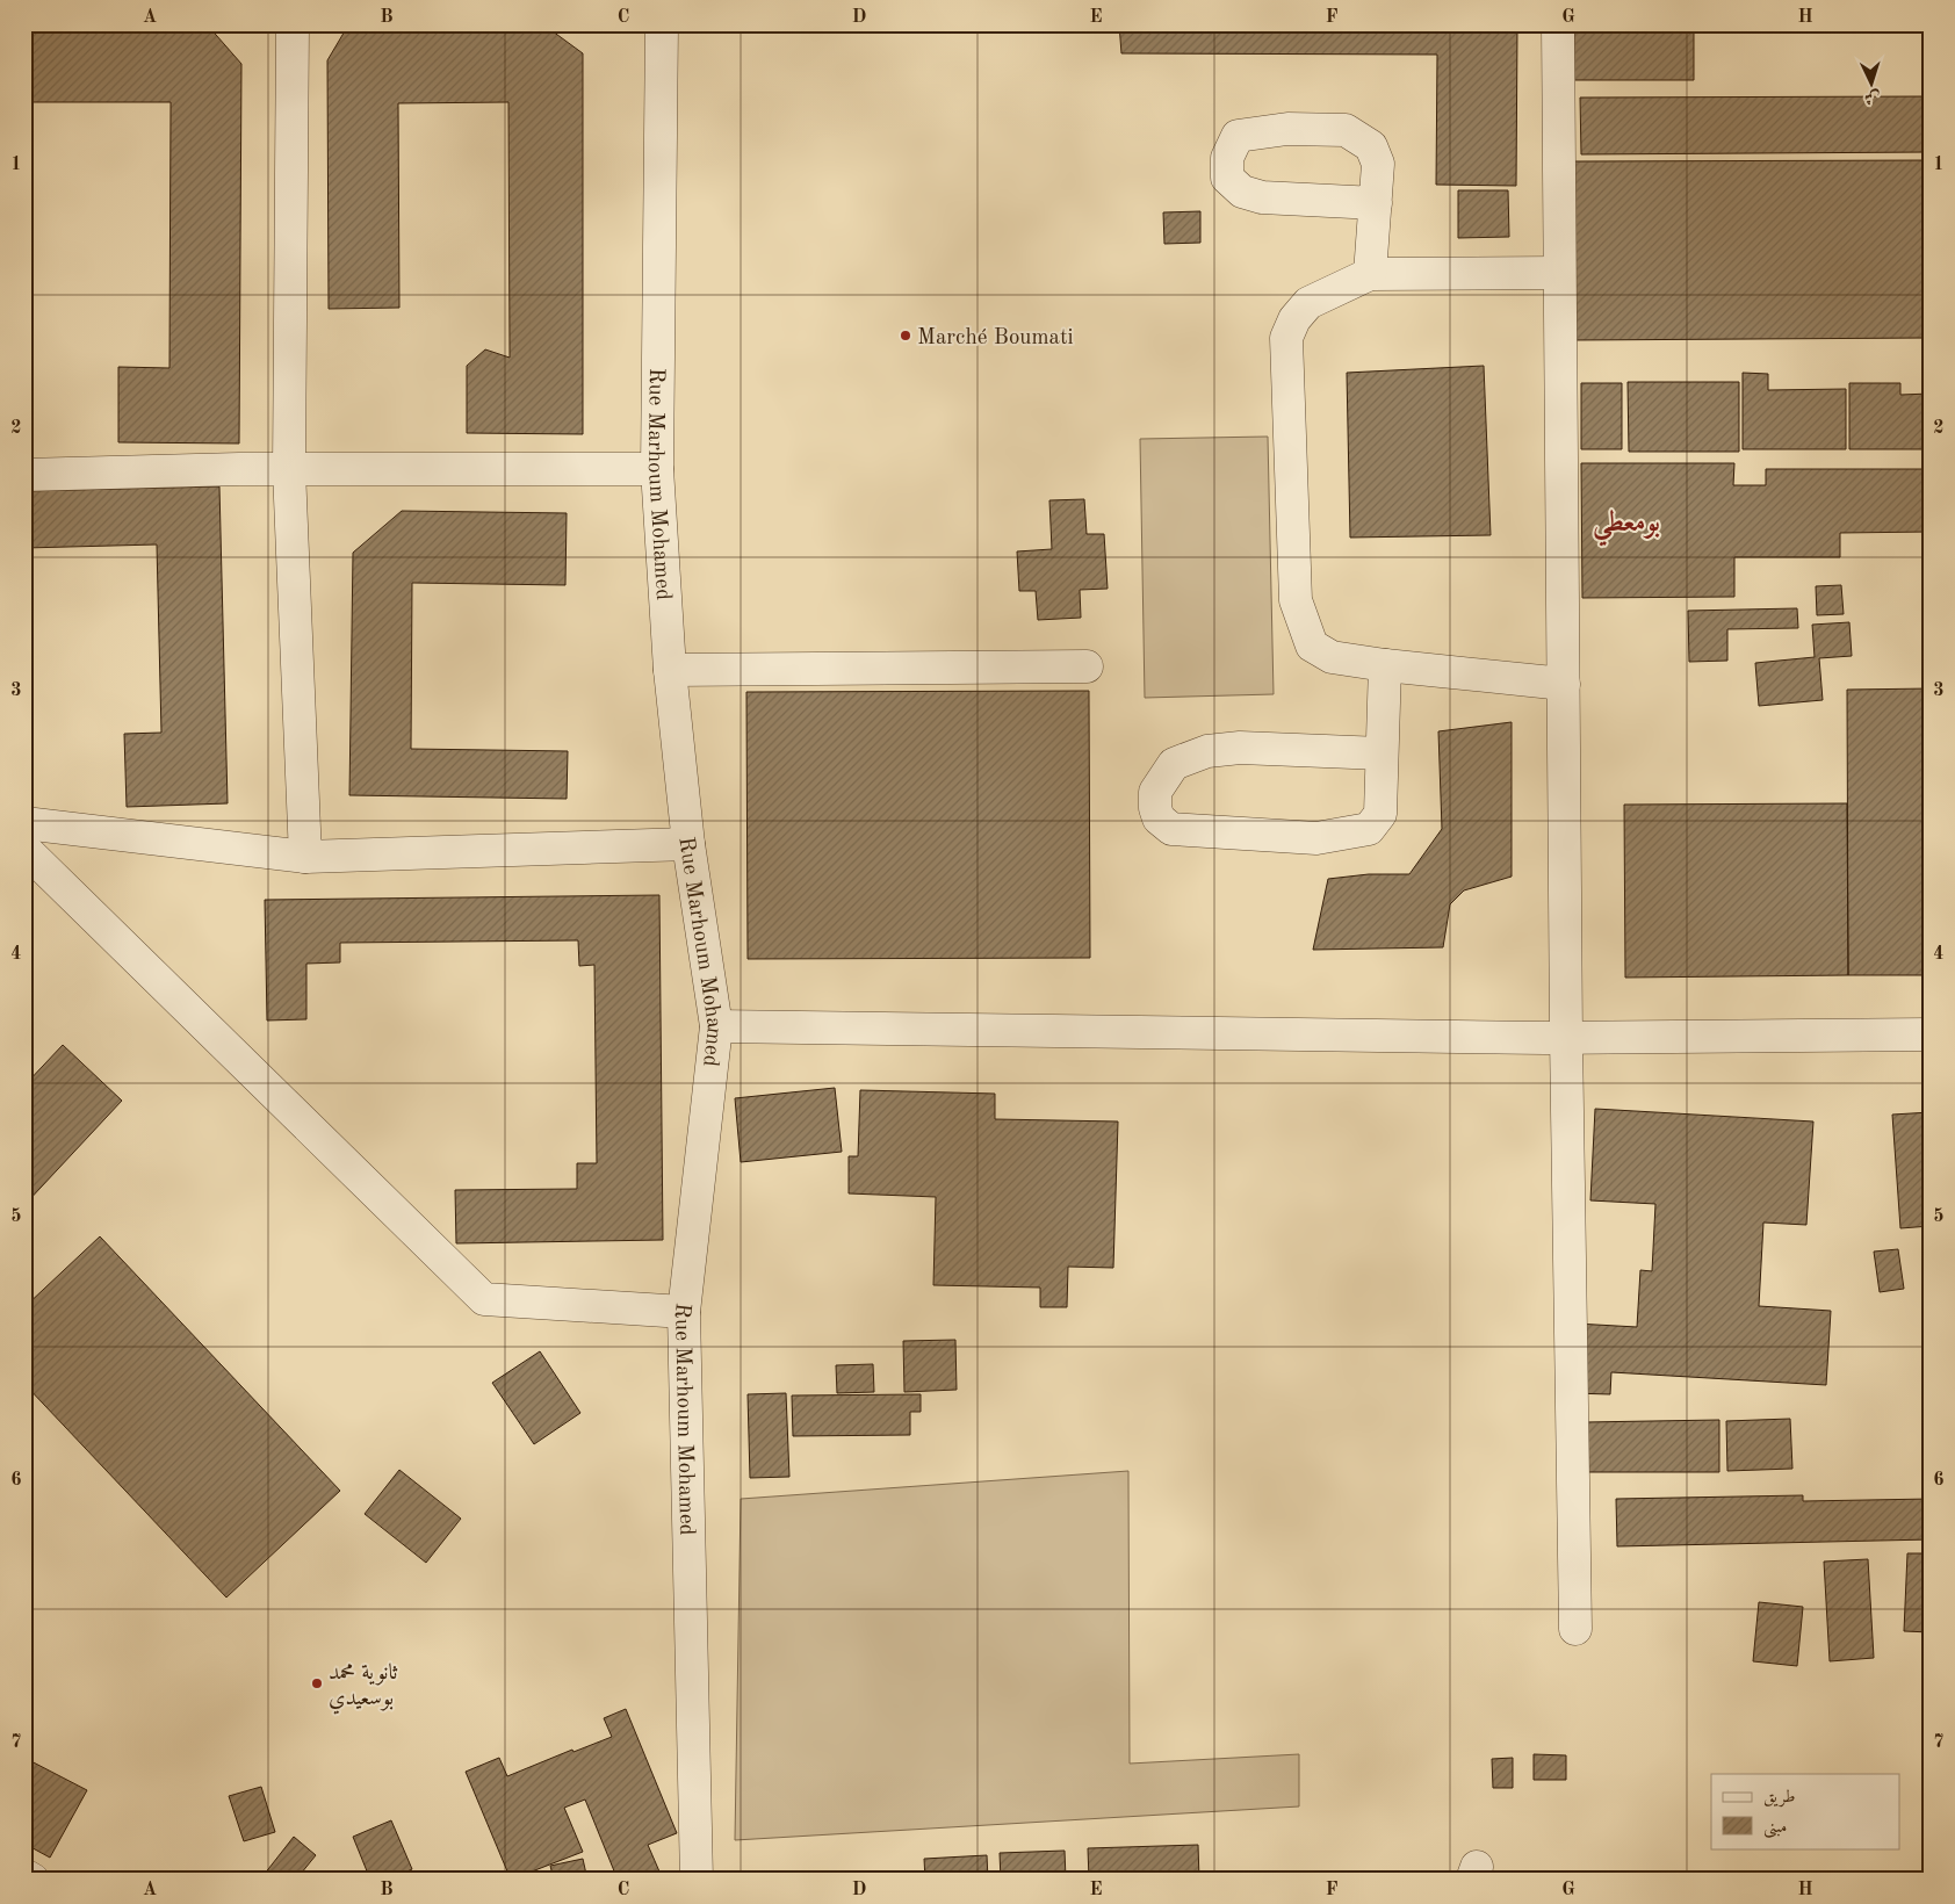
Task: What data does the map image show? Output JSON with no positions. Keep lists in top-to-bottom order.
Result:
{
  "streets": {
    "street": ["Rue Marhoum Mohamed"]
  },
  "districts": ["بومعطي"],
  "places": ["Marché Boumati", "ثانوية محمد بوسعيدي"],
  "legend": ["طريق", "مبنى"],
  "north": "bottom",
  "grid": {
    "columns": [
      "A",
      "B",
      "C",
      "D",
      "E",
      "F",
      "G",
      "H"
    ],
    "rows": [
      "1",
      "2",
      "3",
      "4",
      "5",
      "6",
      "7"
    ]
  }
}
